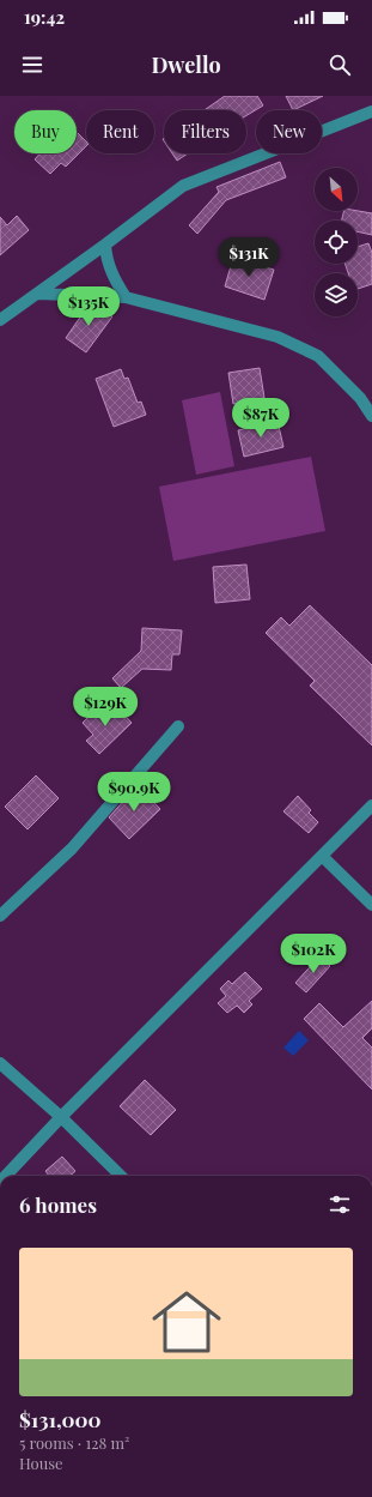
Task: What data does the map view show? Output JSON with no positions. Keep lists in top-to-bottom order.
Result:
{
  "north": "bottom right",
  "page": {
    "status": "19:42",
    "header": "Dwello",
    "chip": [
      "Buy",
      "Rent",
      "Filters",
      "New"
    ],
    "price": [
      "$131K",
      "$135K",
      "$87K",
      "$129K",
      "$90.9K",
      "$102K"
    ],
    "heading": "6 homes",
    "list": [
      {
        "name": "$131,000",
        "note": "5 rooms · 128 m² · House"
      }
    ]
  }
}
